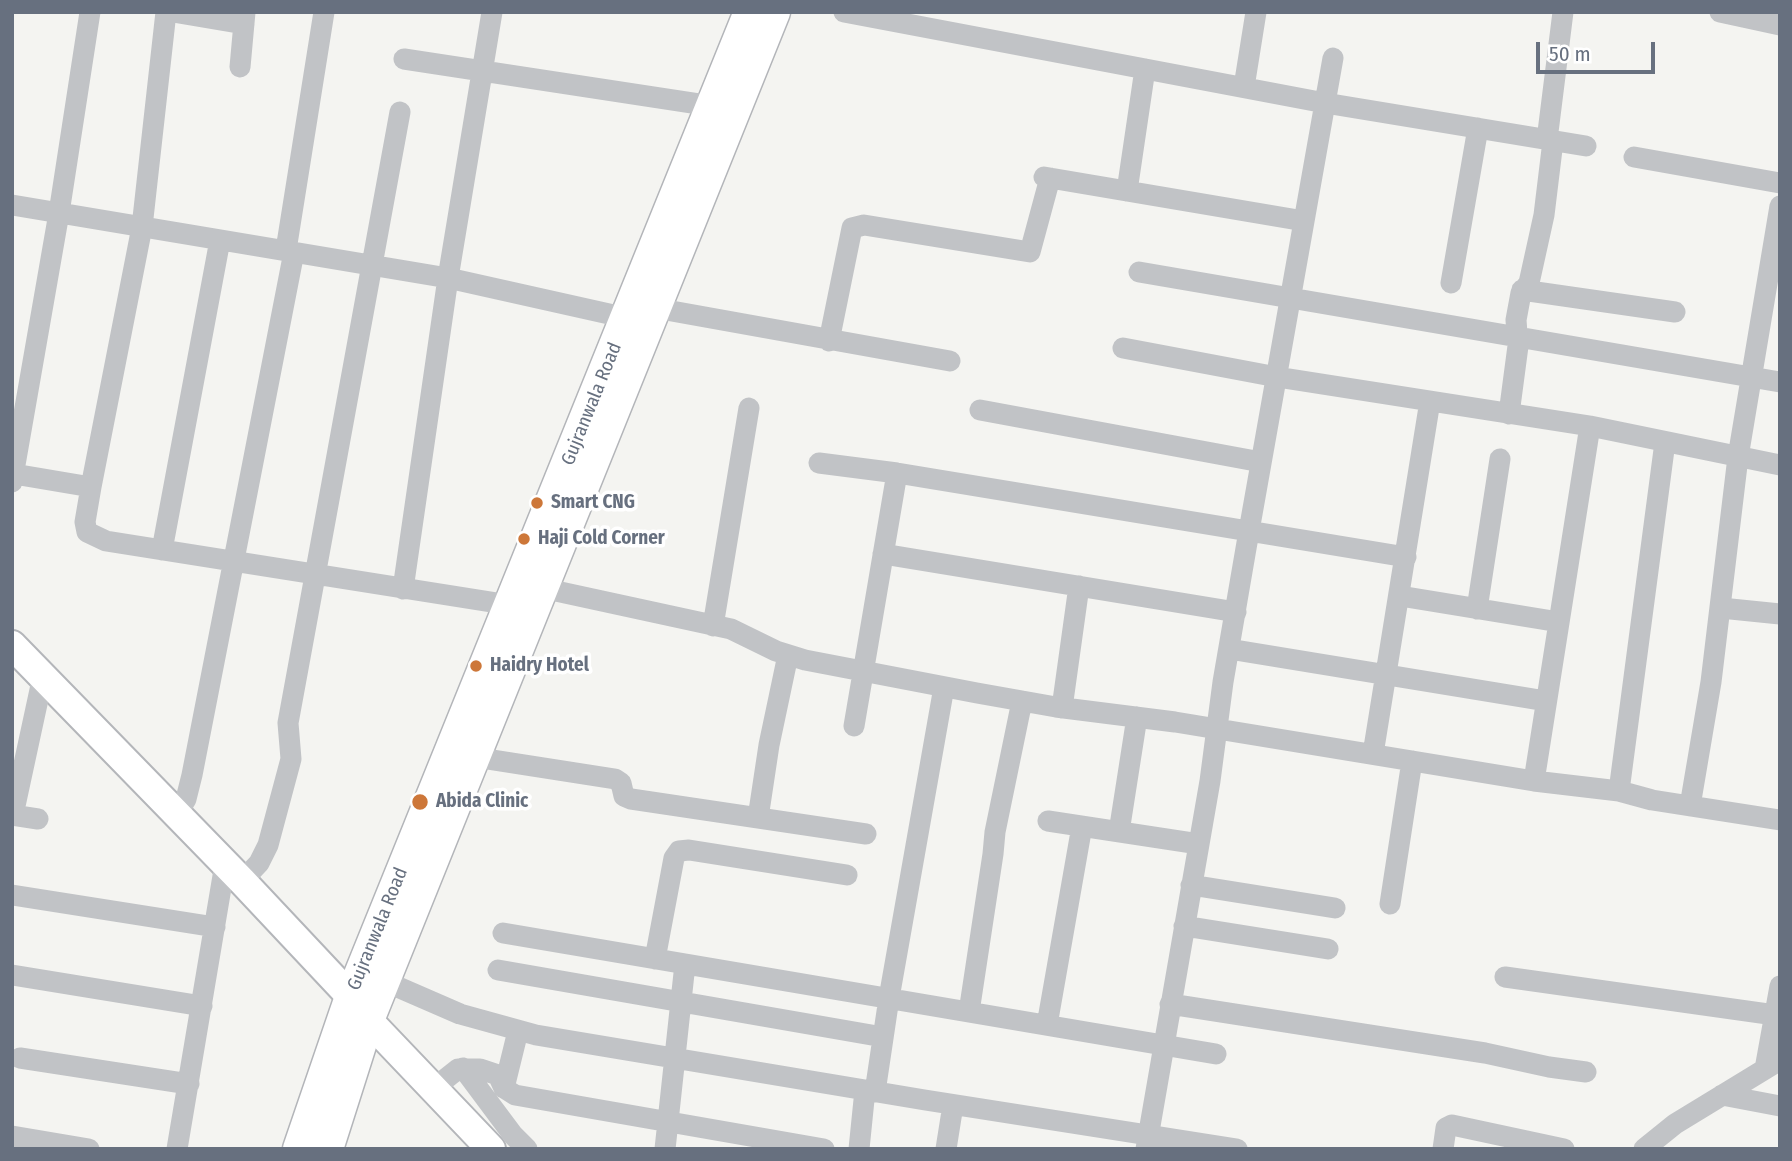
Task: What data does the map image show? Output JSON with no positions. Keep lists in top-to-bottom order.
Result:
{
  "streets": {
    "highway": ["Gujranwala Road"]
  },
  "places": [
    "Smart CNG",
    "Haji Cold Corner",
    "Haidry Hotel",
    "Abida Clinic"
  ],
  "scale_bar": "50 m"
}
